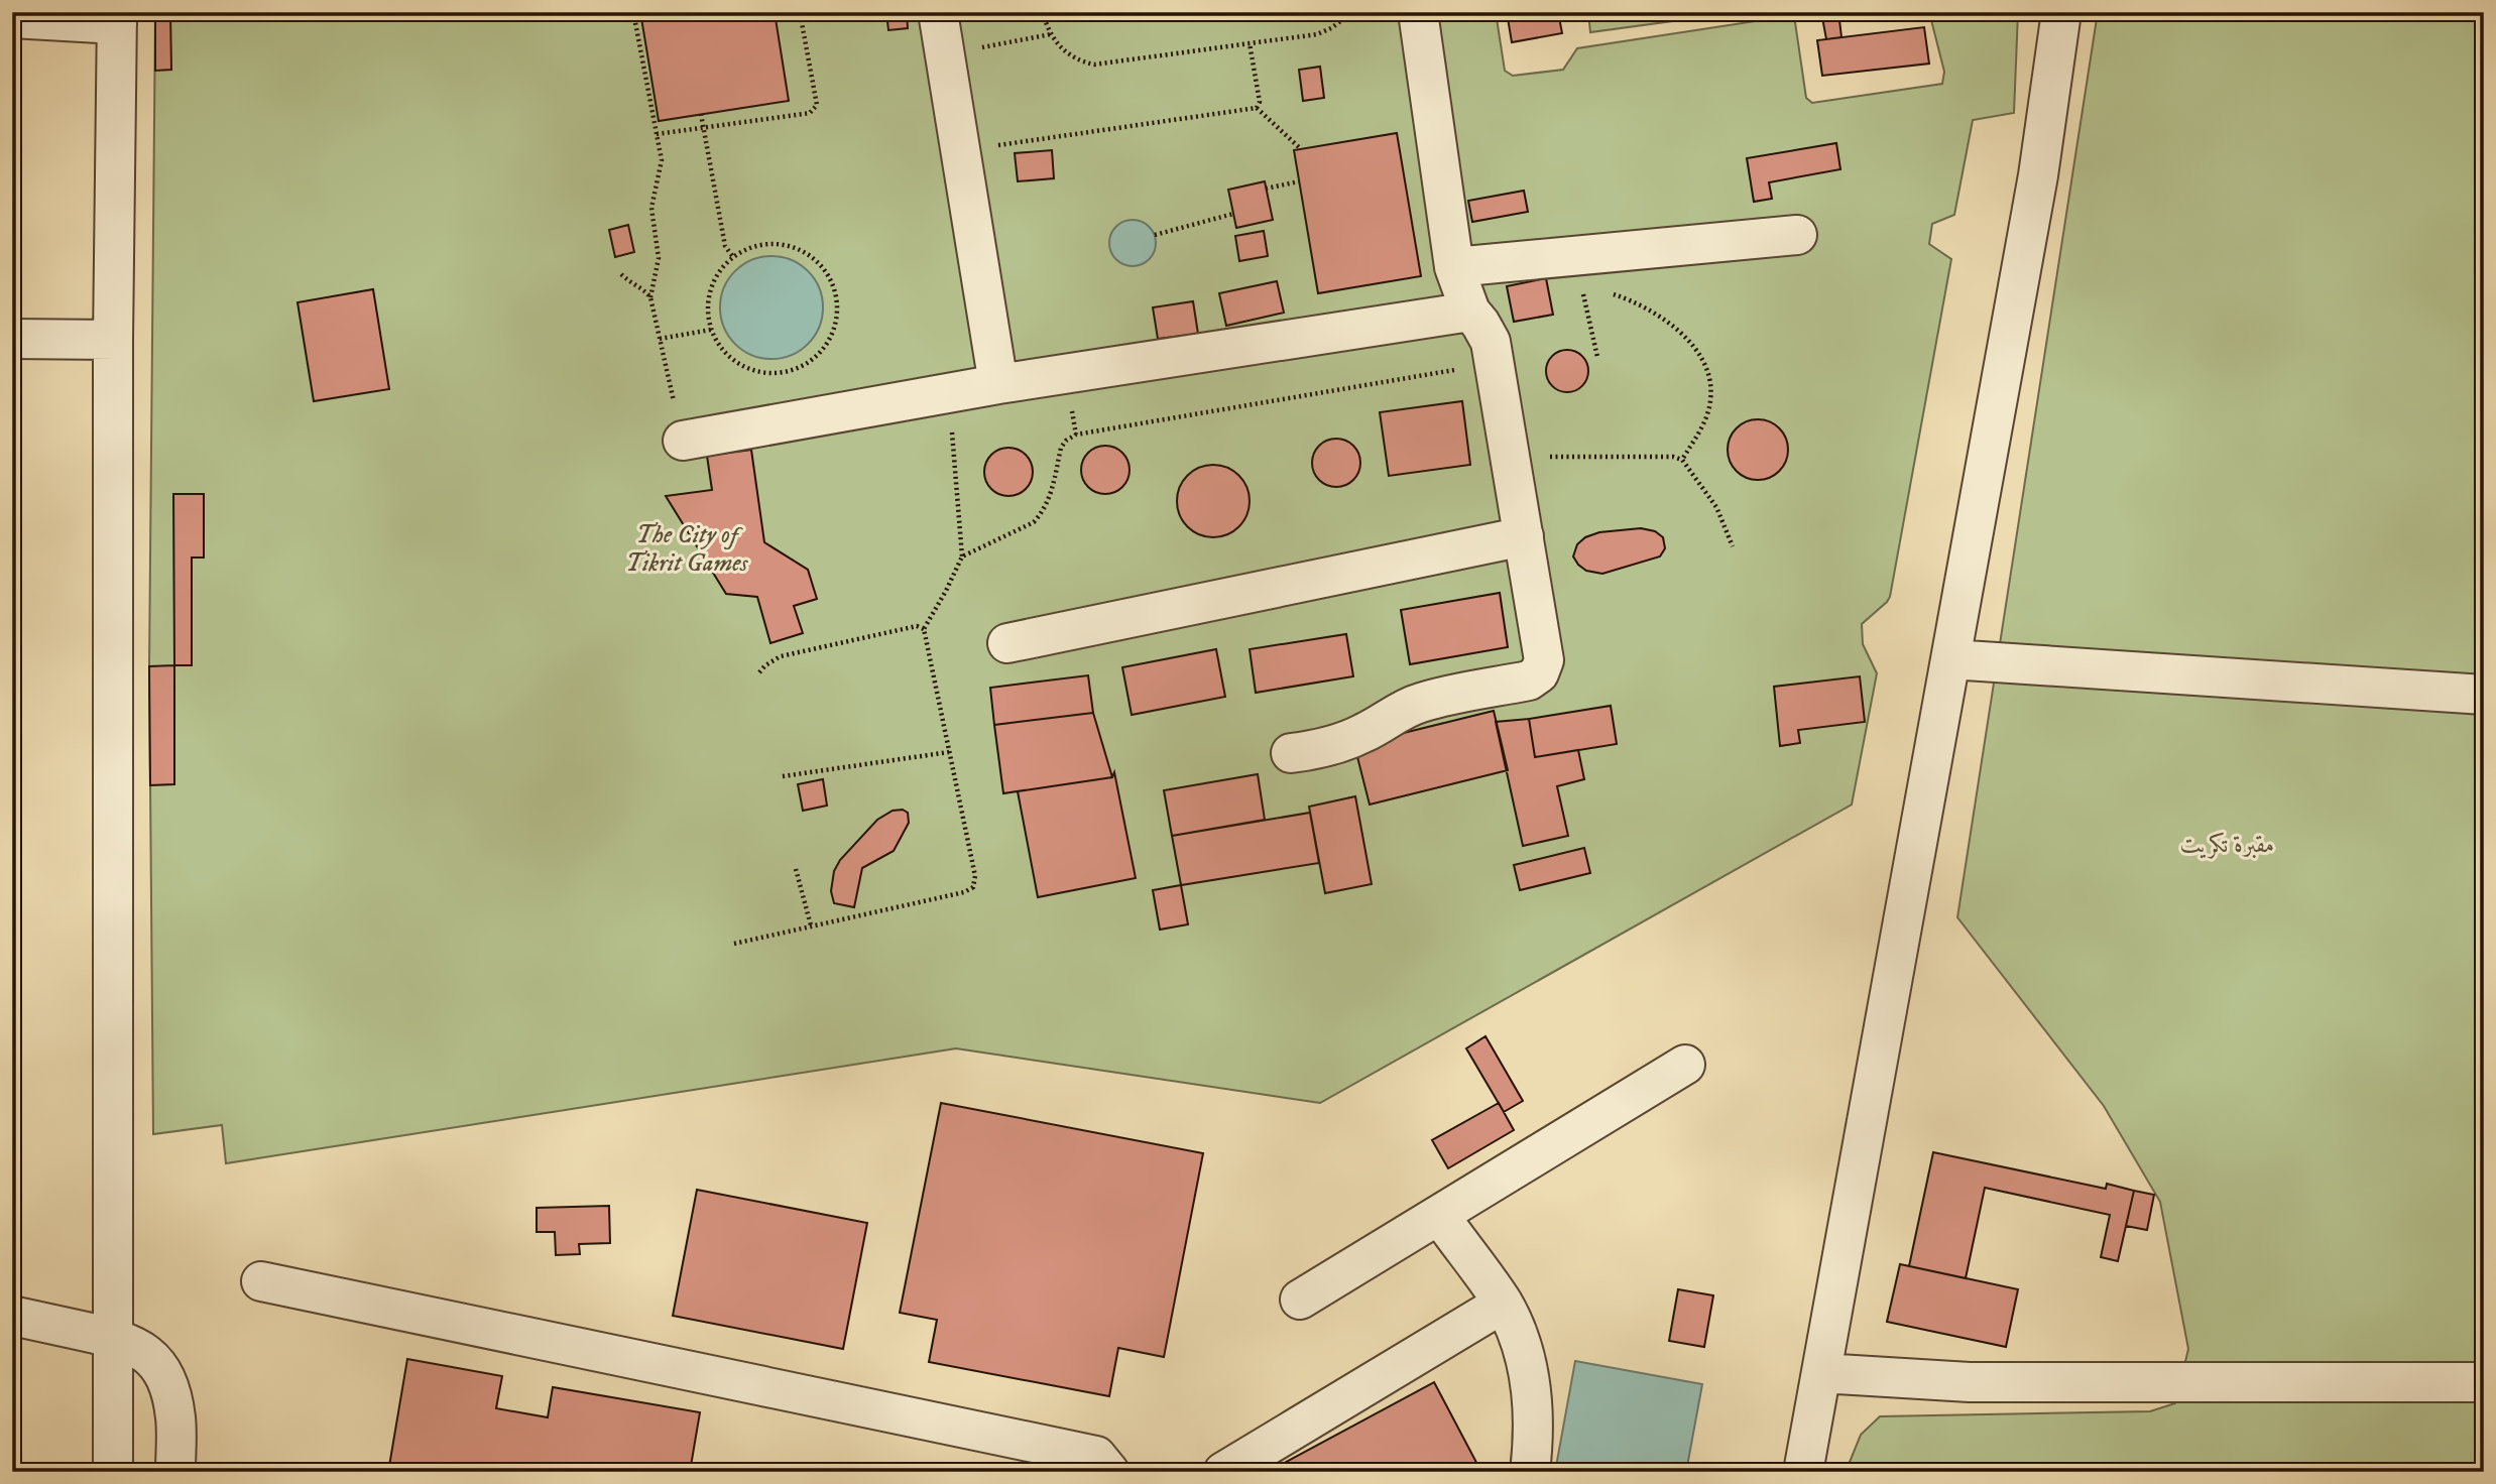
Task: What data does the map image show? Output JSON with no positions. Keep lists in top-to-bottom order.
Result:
{
  "parks": ["The City of Tikrit Games", "مقبرة تكريت"]
}
